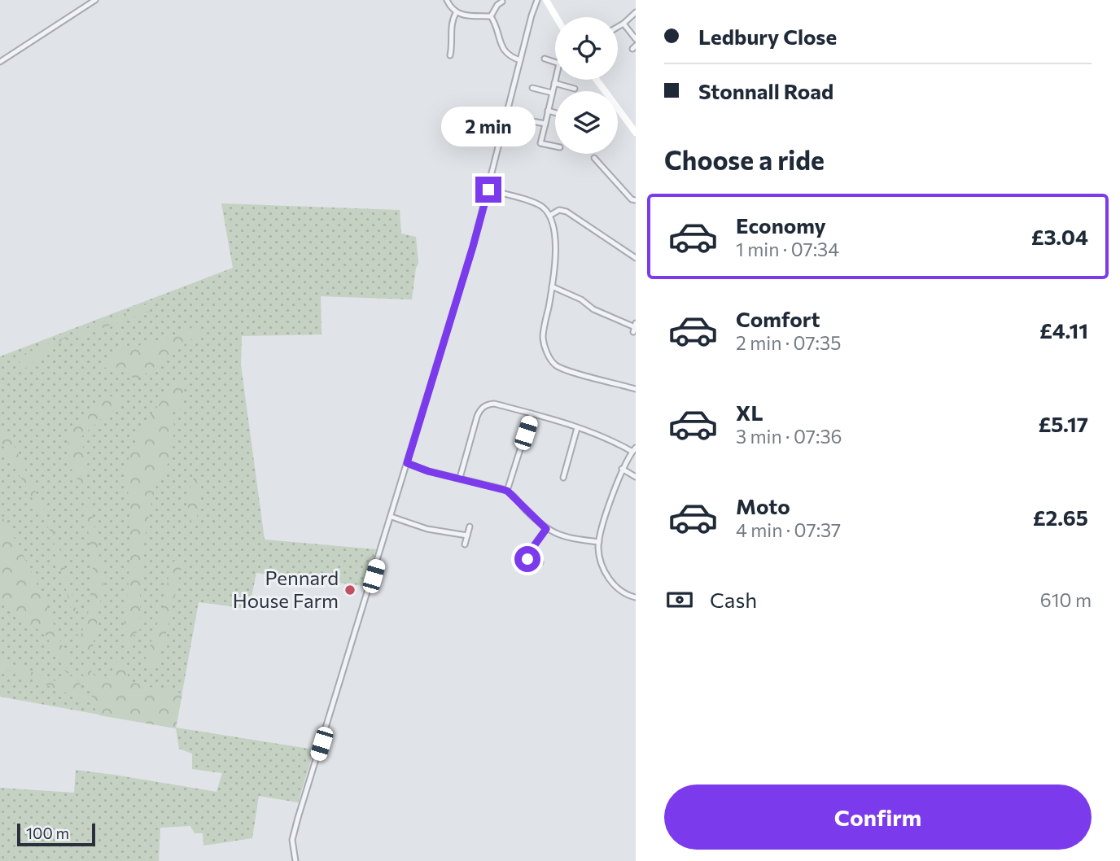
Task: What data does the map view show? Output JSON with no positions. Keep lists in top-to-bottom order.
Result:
{
  "places": ["Pennard House Farm"],
  "scale_bar": "100 m",
  "page": {
    "banner": ["Ledbury Close", "Stonnall Road"],
    "bubble": "2 min",
    "heading": "Choose a ride",
    "list": [
      {
        "name": "Economy",
        "note": "1 min · 07:34",
        "value": "£3.04"
      },
      {
        "name": "Comfort",
        "note": "2 min · 07:35",
        "value": "£4.11"
      },
      {
        "name": "XL",
        "note": "3 min · 07:36",
        "value": "£5.17"
      },
      {
        "name": "Moto",
        "note": "4 min · 07:37",
        "value": "£2.65"
      }
    ],
    "pay": ["Cash", "610 m"],
    "buttons": "Confirm",
    "scale": "100 m"
  }
}
